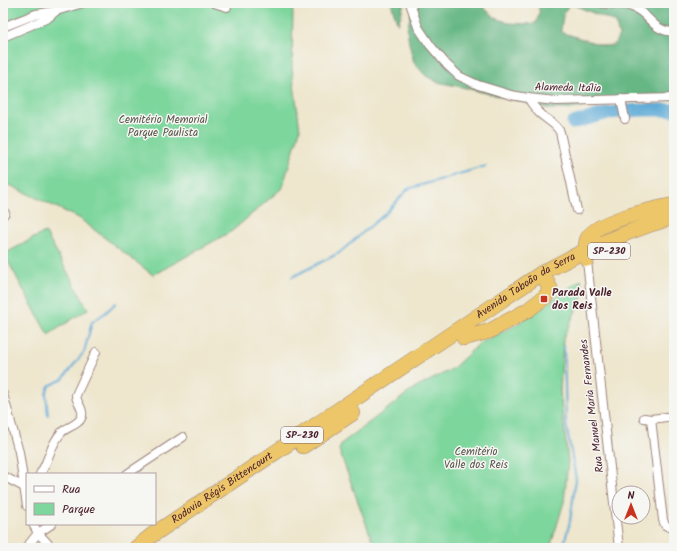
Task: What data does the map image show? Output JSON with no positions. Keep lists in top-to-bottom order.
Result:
{
  "streets": {
    "highway": ["SP-230", "Avenida Taboão da Serra", "Rodovia Régis Bittencourt"],
    "street": ["Alameda Itália", "Rua Manuel Maria Fernandes"]
  },
  "crossings": [
    ["Avenida Taboão da Serra", "Rua Manuel Maria Fernandes"],
    ["Avenida Taboão da Serra", "Rodovia Régis Bittencourt"]
  ],
  "parks": ["Cemitério Memorial Parque Paulista", "Cemitério Valle dos Reis"],
  "places": {
    "transit": ["Parada Valle dos Reis"]
  },
  "legend": ["Rua", "Parque"],
  "north": "top"
}
